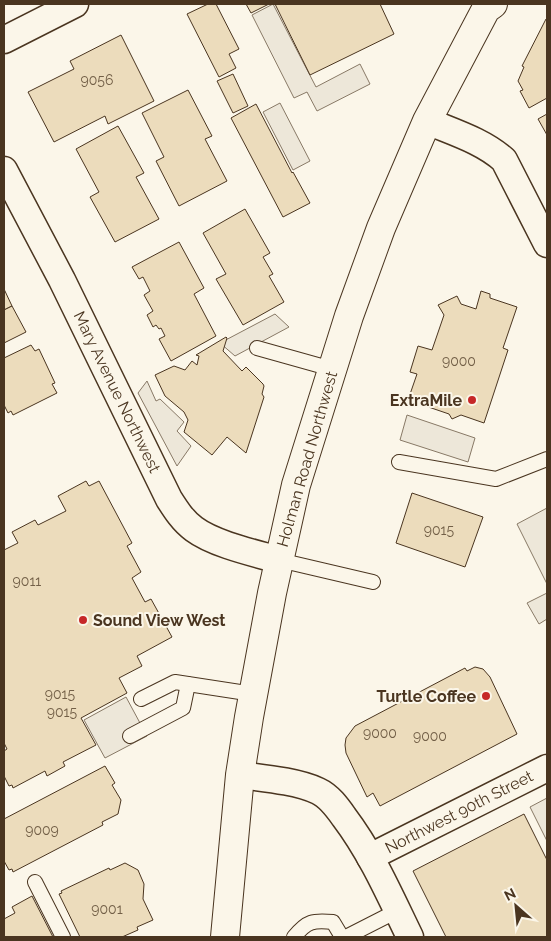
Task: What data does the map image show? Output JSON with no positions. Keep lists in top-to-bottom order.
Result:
{
  "streets": {
    "main road": ["Holman Road Northwest"],
    "street": ["Mary Avenue Northwest", "Northwest 90th Street"]
  },
  "crossings": [
    ["Mary Avenue Northwest", "Holman Road Northwest"]
  ],
  "places": ["ExtraMile", "Sound View West", "Turtle Coffee"],
  "house_numbers": [
    "9056",
    "9000",
    "9015",
    "9011",
    "9015",
    "9015",
    "9000",
    "9000",
    "9009",
    "9001"
  ],
  "north": "top left"
}
